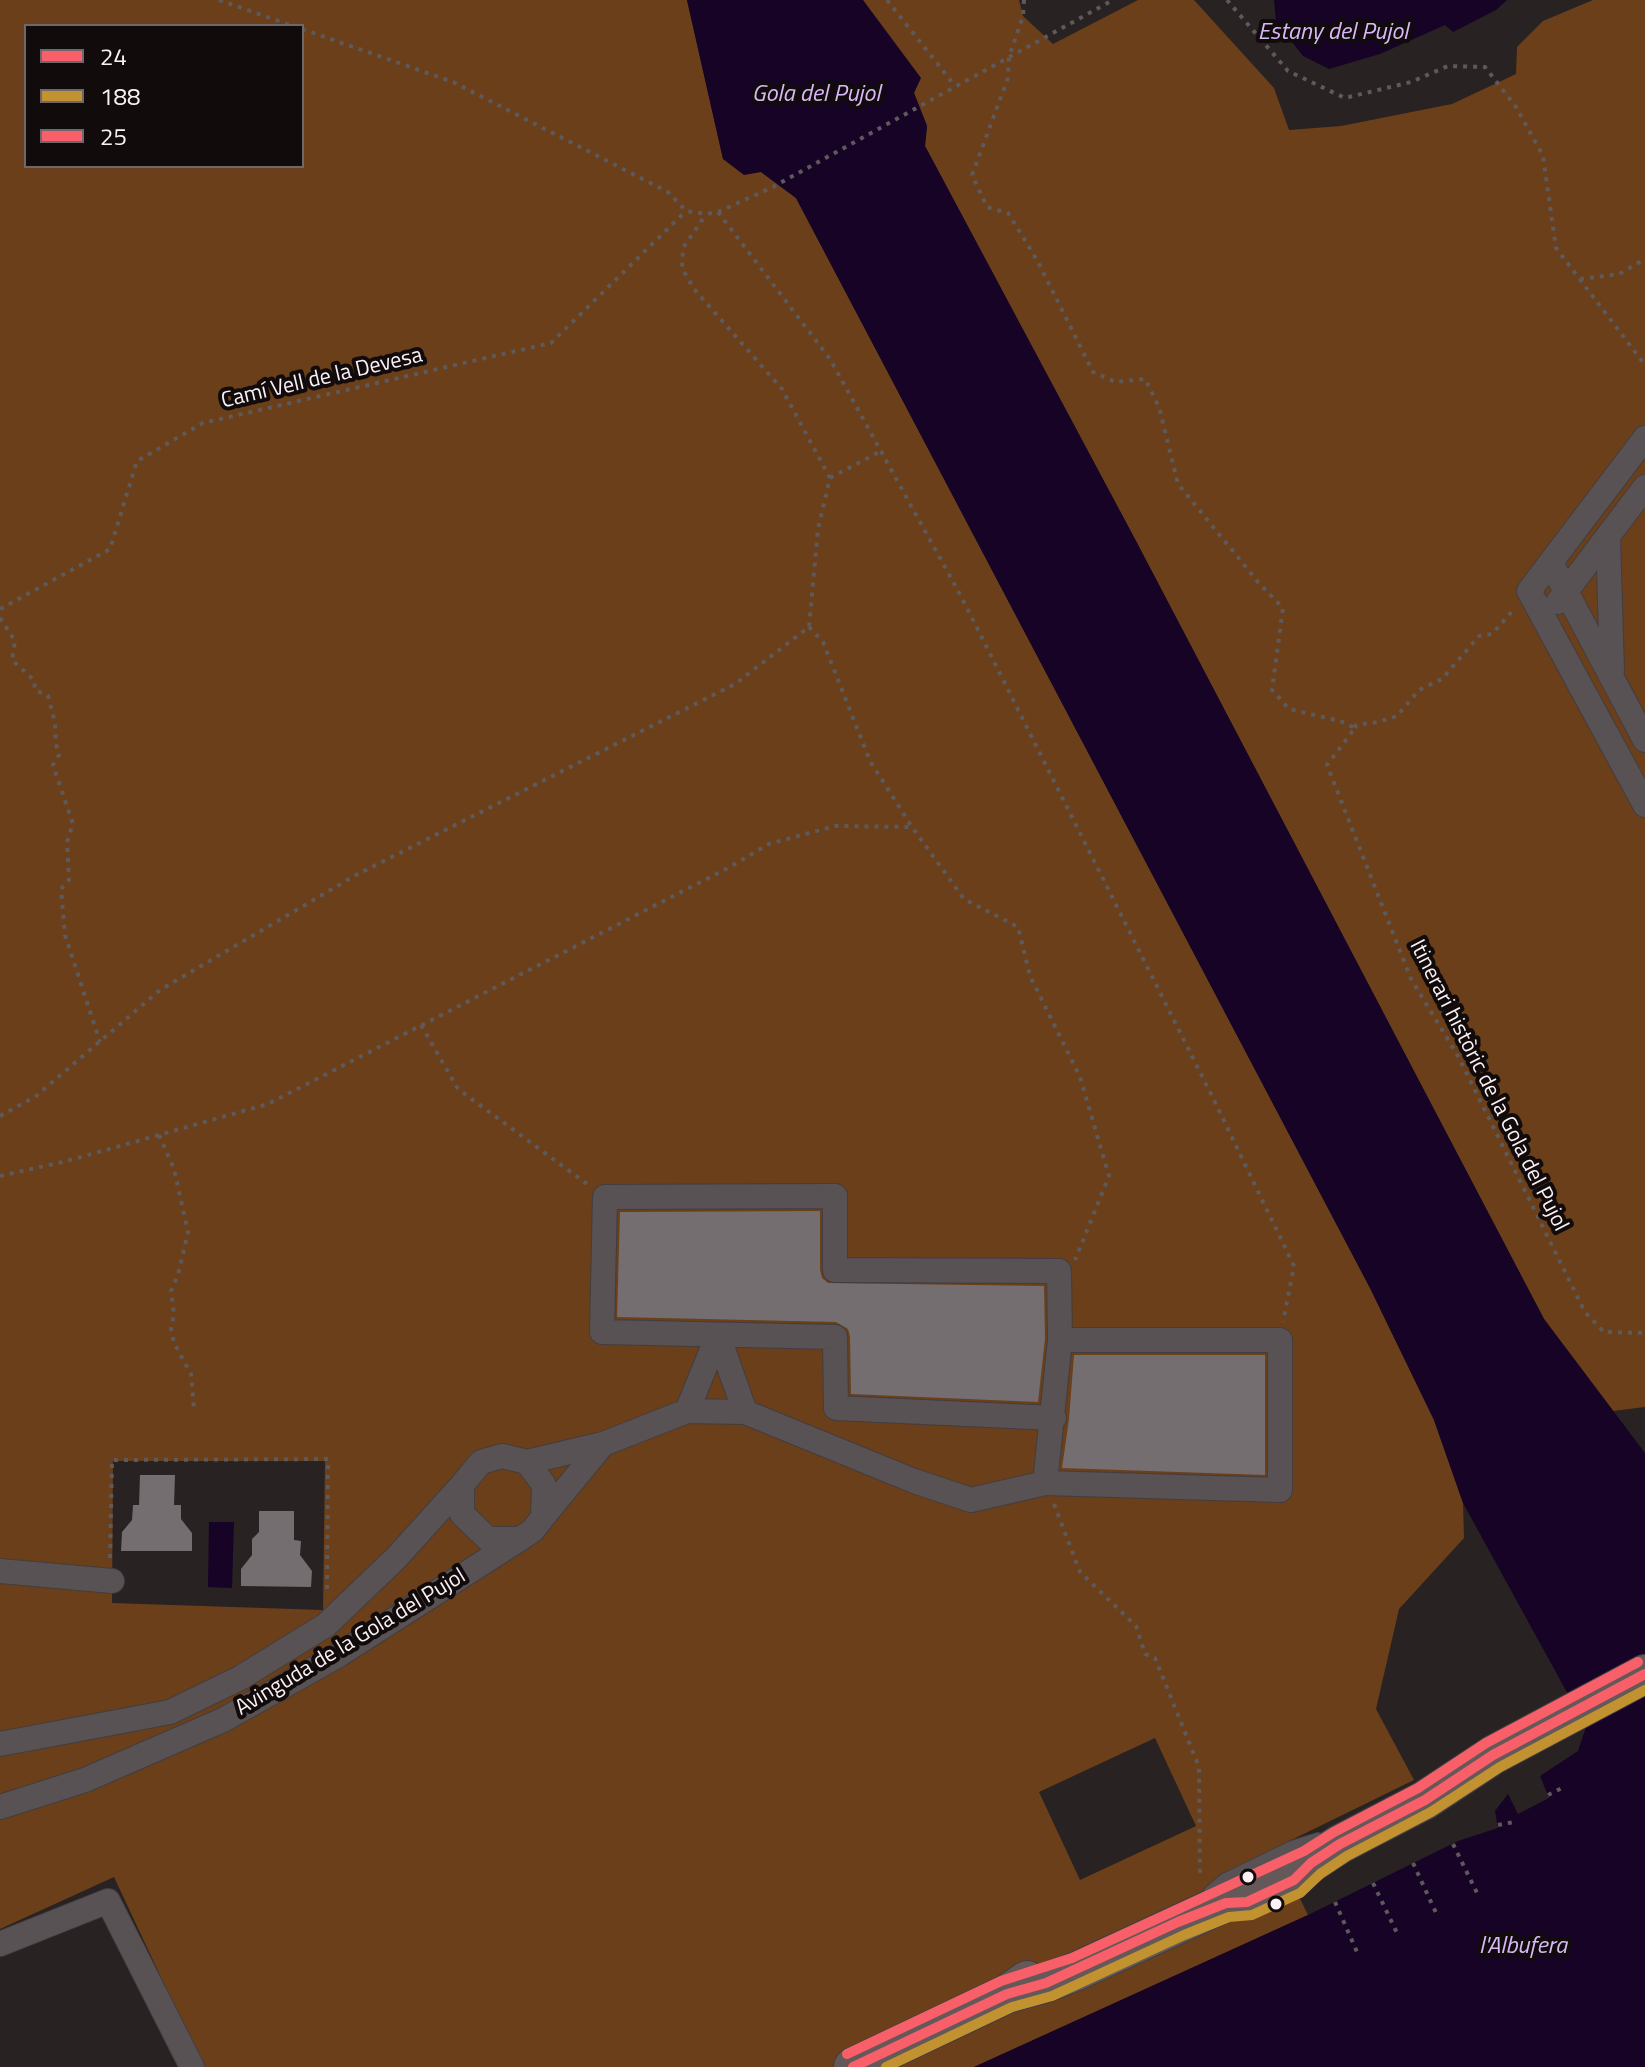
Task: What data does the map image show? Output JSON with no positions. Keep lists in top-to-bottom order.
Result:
{
  "streets": {
    "street": ["Avinguda de la Gola del Pujol"],
    "path": ["Camí Vell de la Devesa", "Itinerari històric de la Gola del Pujol"]
  },
  "water": ["Estany del Pujol", "Gola del Pujol", "l'Albufera"],
  "lines": ["transit line 25", "transit line 24", "transit line 188"],
  "legend": ["24", "188", "25"]
}
